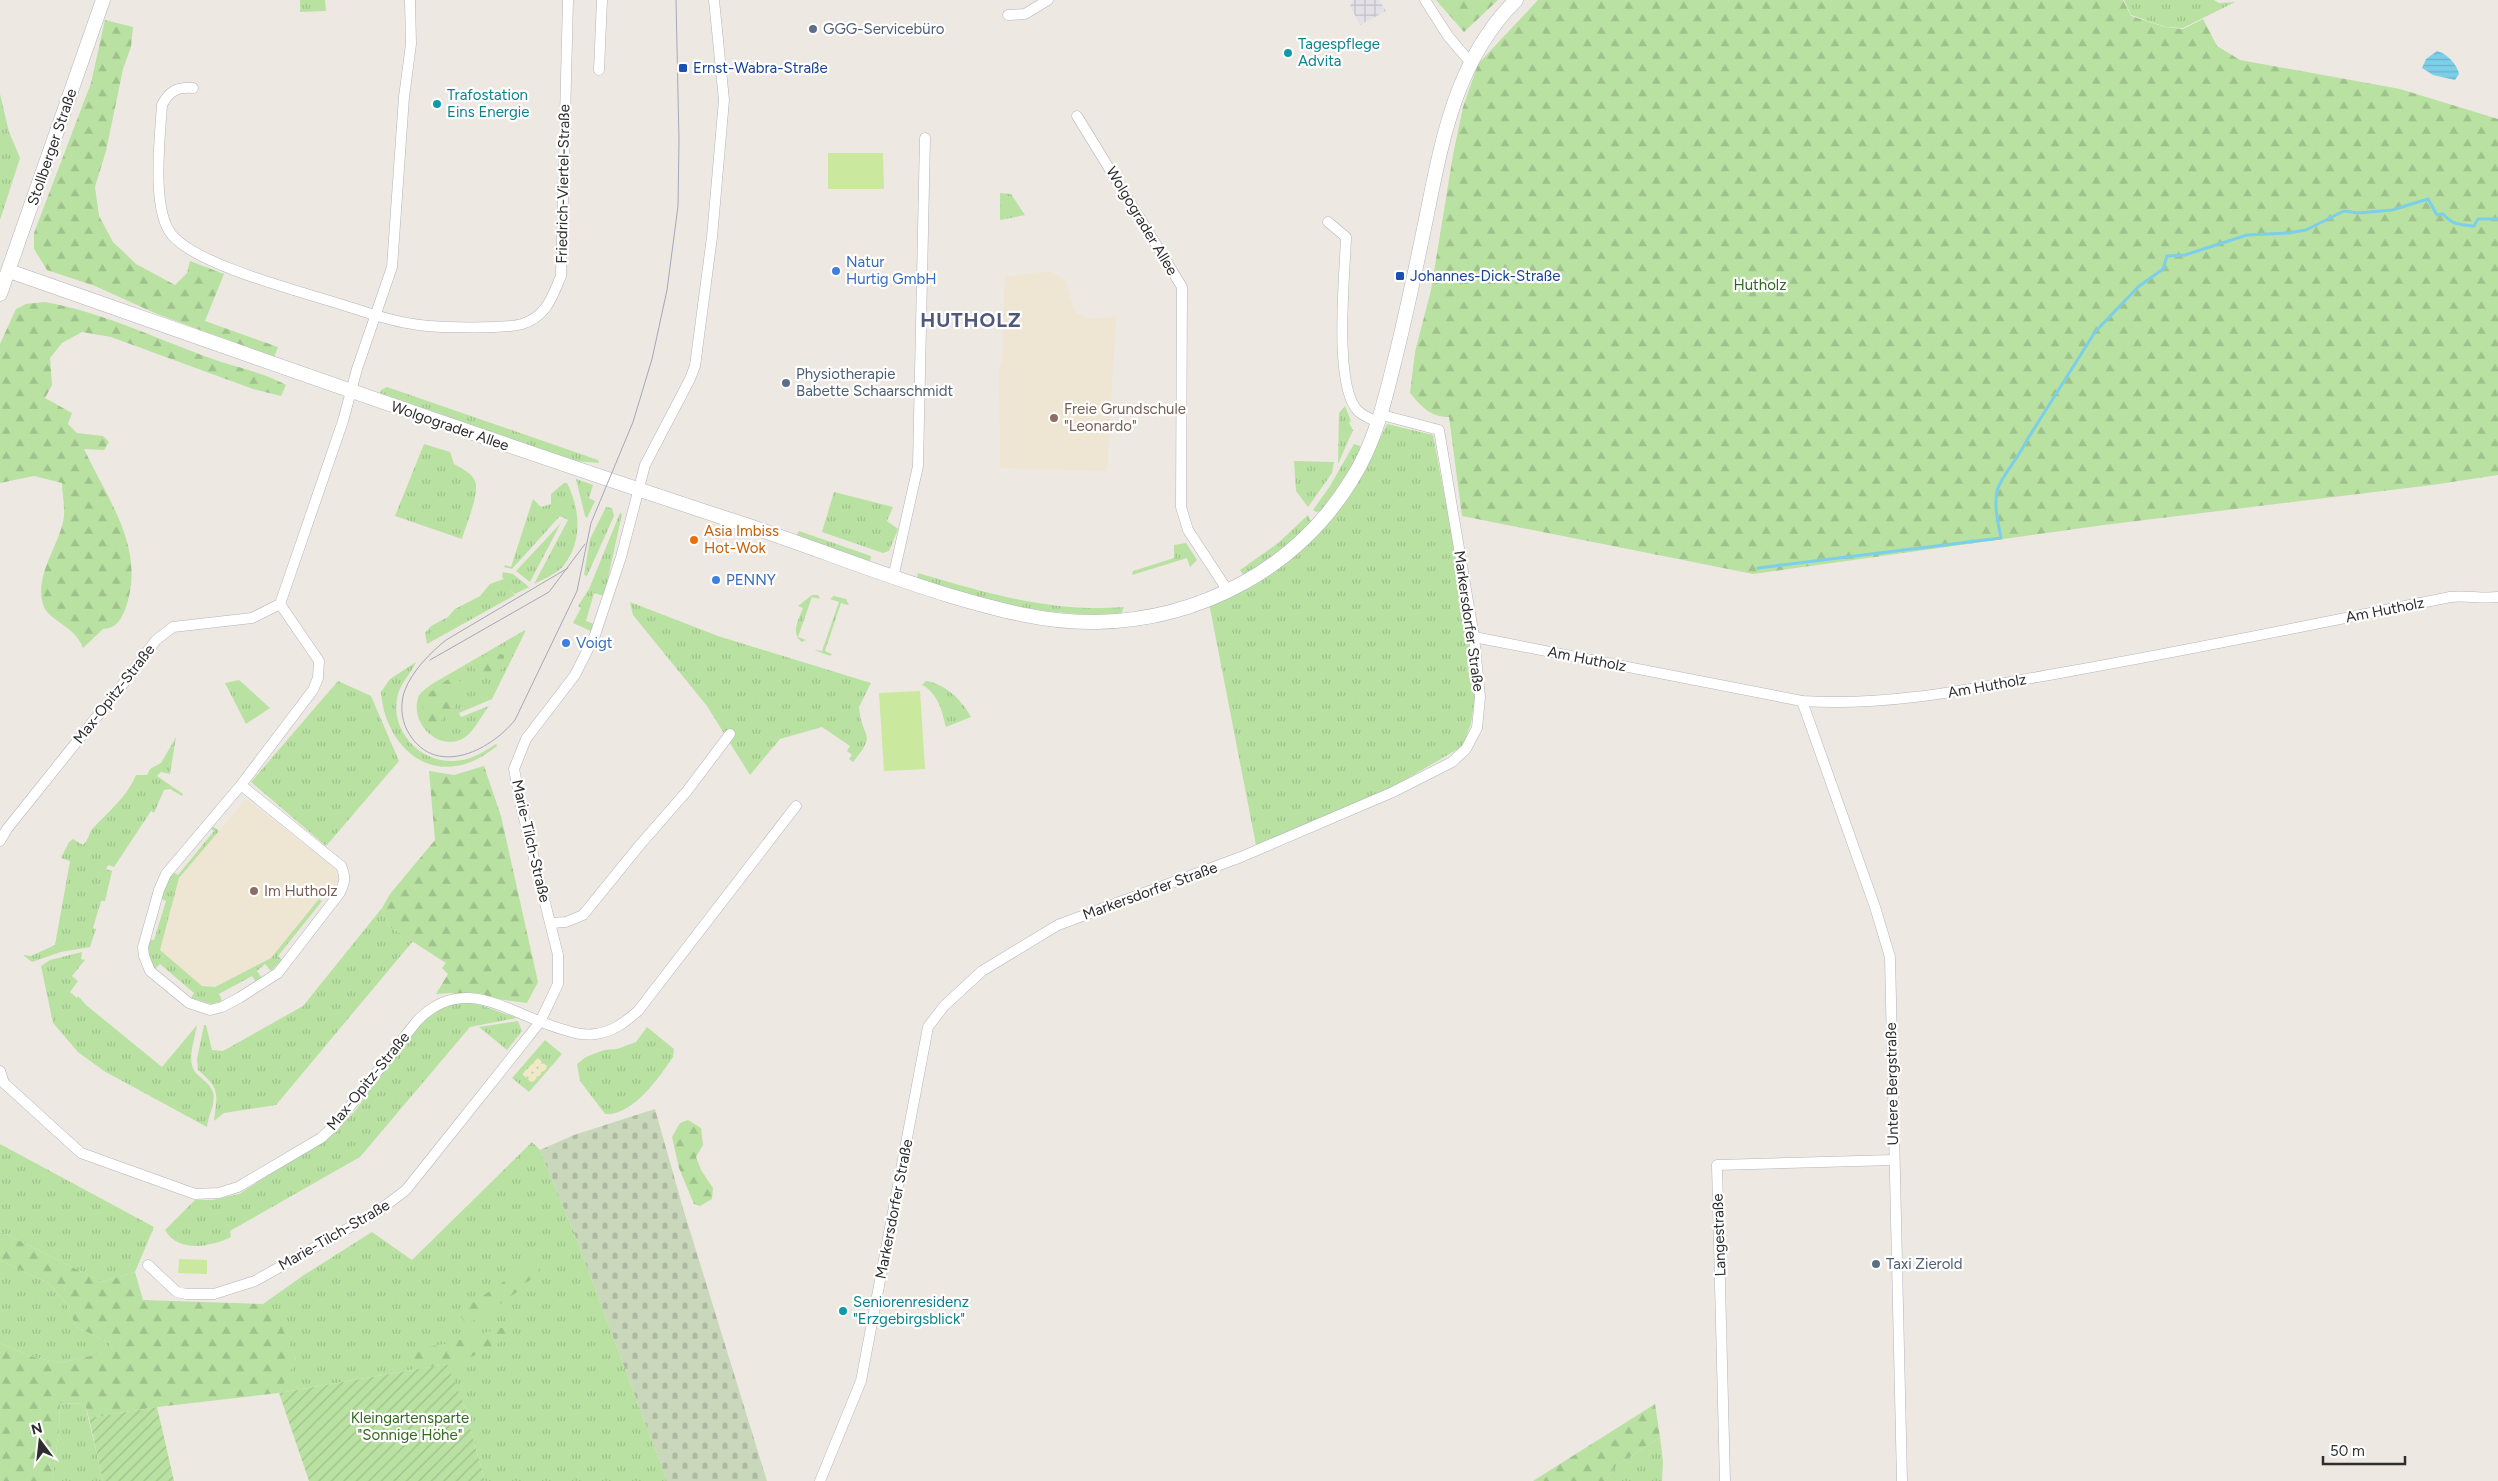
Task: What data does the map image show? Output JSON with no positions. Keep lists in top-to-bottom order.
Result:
{
  "streets": {
    "main road": ["Stollberger Straße", "Wolgograder Allee"],
    "street": [
      "Friedrich-Viertel-Straße",
      "Am Hutholz",
      "Markersdorfer Straße",
      "Max-Opitz-Straße",
      "Marie-Tilch-Straße",
      "Untere Bergstraße",
      "Langestraße"
    ]
  },
  "crossings": [
    ["Stollberger Straße", "Wolgograder Allee"],
    ["Wolgograder Allee", "Markersdorfer Straße"],
    ["Wolgograder Allee", "Marie-Tilch-Straße"],
    ["Am Hutholz", "Markersdorfer Straße"],
    ["Am Hutholz", "Untere Bergstraße"],
    ["Max-Opitz-Straße", "Marie-Tilch-Straße"],
    ["Untere Bergstraße", "Langestraße"]
  ],
  "districts": ["HUTHOLZ"],
  "parks": ["Hutholz", "Kleingartensparte \"Sonnige Höhe\""],
  "places": {
    "other": [
      "GGG-Servicebüro",
      "Tagespflege Advita",
      "Trafostation Eins Energie",
      "Natur Hurtig GmbH",
      "Physiotherapie Babette Schaarschmidt",
      "Freie Grundschule \"Leonardo\"",
      "Asia Imbiss Hot-Wok",
      "PENNY",
      "Voigt",
      "Im Hutholz",
      "Taxi Zierold",
      "Seniorenresidenz \"Erzgebirgsblick\""
    ],
    "transit": ["Ernst-Wabra-Straße", "Johannes-Dick-Straße"]
  },
  "scale_bar": "50 m",
  "north": "top"
}
